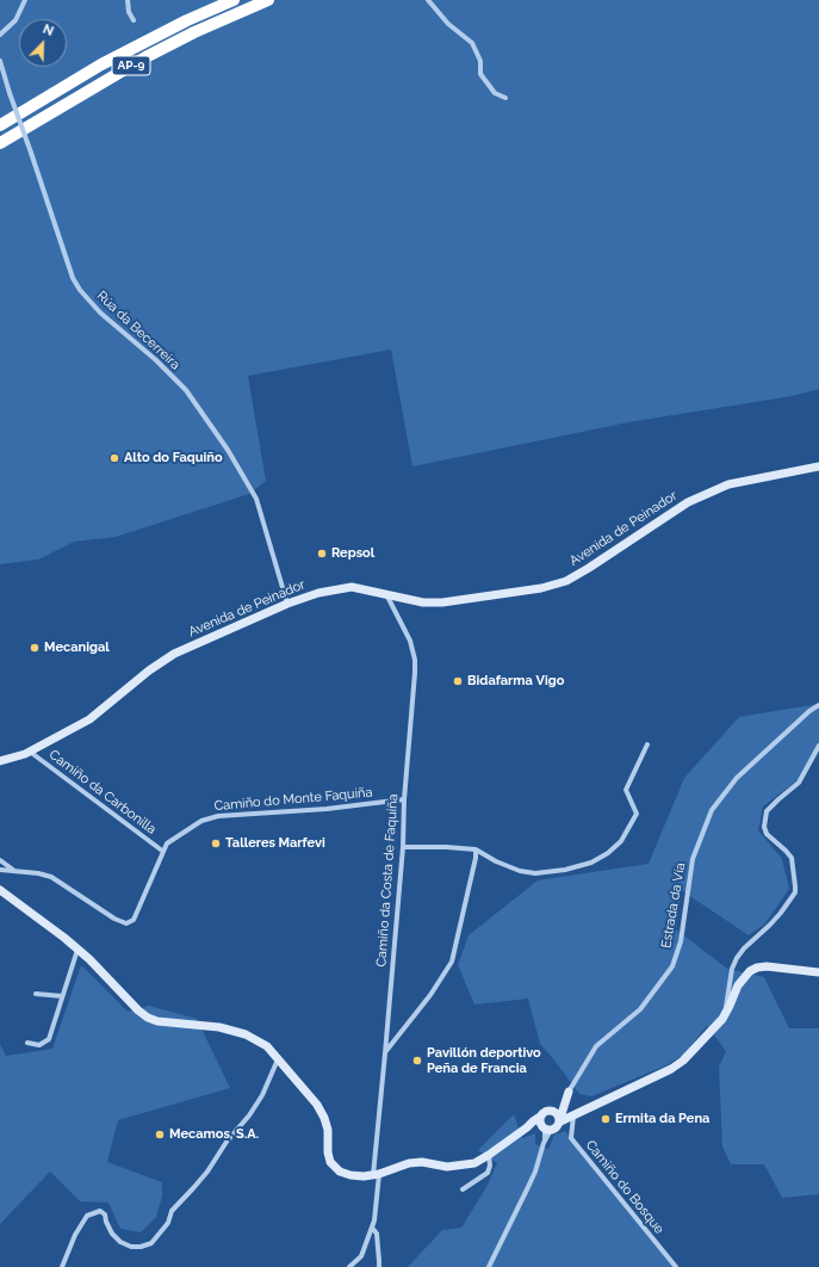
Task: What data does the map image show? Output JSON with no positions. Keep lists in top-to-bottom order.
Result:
{
  "streets": {
    "highway": ["AP-9"],
    "street": [
      "Rúa da Becerreira",
      "Avenida de Peinador",
      "Camiño da Carbonilla",
      "Camiño do Monte Faquiña",
      "Camiño da Costa de Faquiña",
      "Estrada da Vía",
      "Camiño do Bosque"
    ]
  },
  "crossings": [
    ["Rúa da Becerreira", "Avenida de Peinador"],
    ["Avenida de Peinador", "Camiño da Carbonilla"],
    ["Avenida de Peinador", "Camiño da Costa de Faquiña"],
    ["Camiño da Carbonilla", "Camiño do Monte Faquiña"],
    ["Camiño do Monte Faquiña", "Camiño da Costa de Faquiña"]
  ],
  "places": [
    "Alto do Faquiño",
    "Repsol",
    "Mecanigal",
    "Bidafarma Vigo",
    "Talleres Marfevi",
    "Pavillón deportivo Peña de Francia",
    "Ermita da Pena",
    "Mecamos, S.A."
  ],
  "north": "top right"
}
